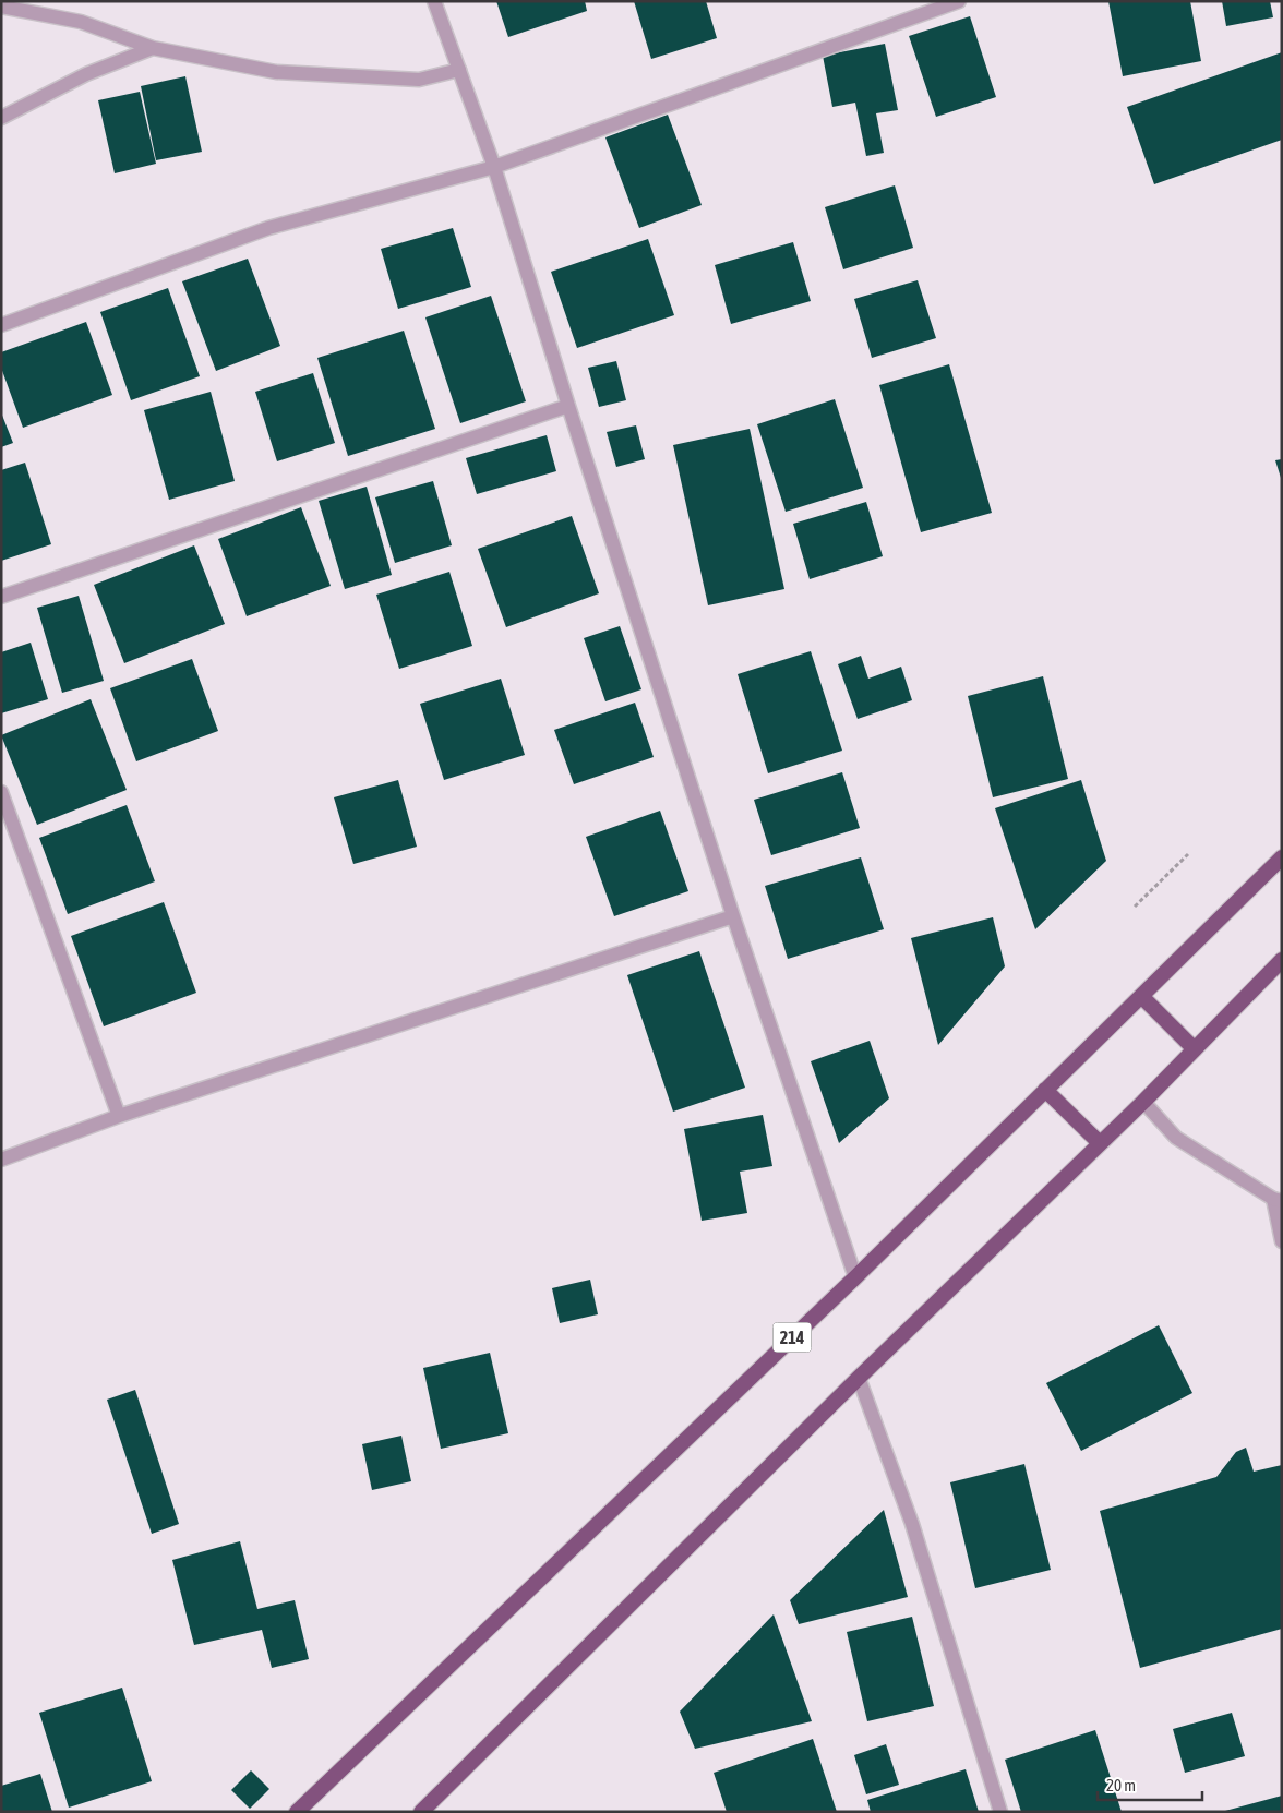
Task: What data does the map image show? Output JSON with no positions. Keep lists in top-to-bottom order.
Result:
{
  "streets": {
    "highway": ["214"]
  },
  "scale_bar": "20 m"
}
